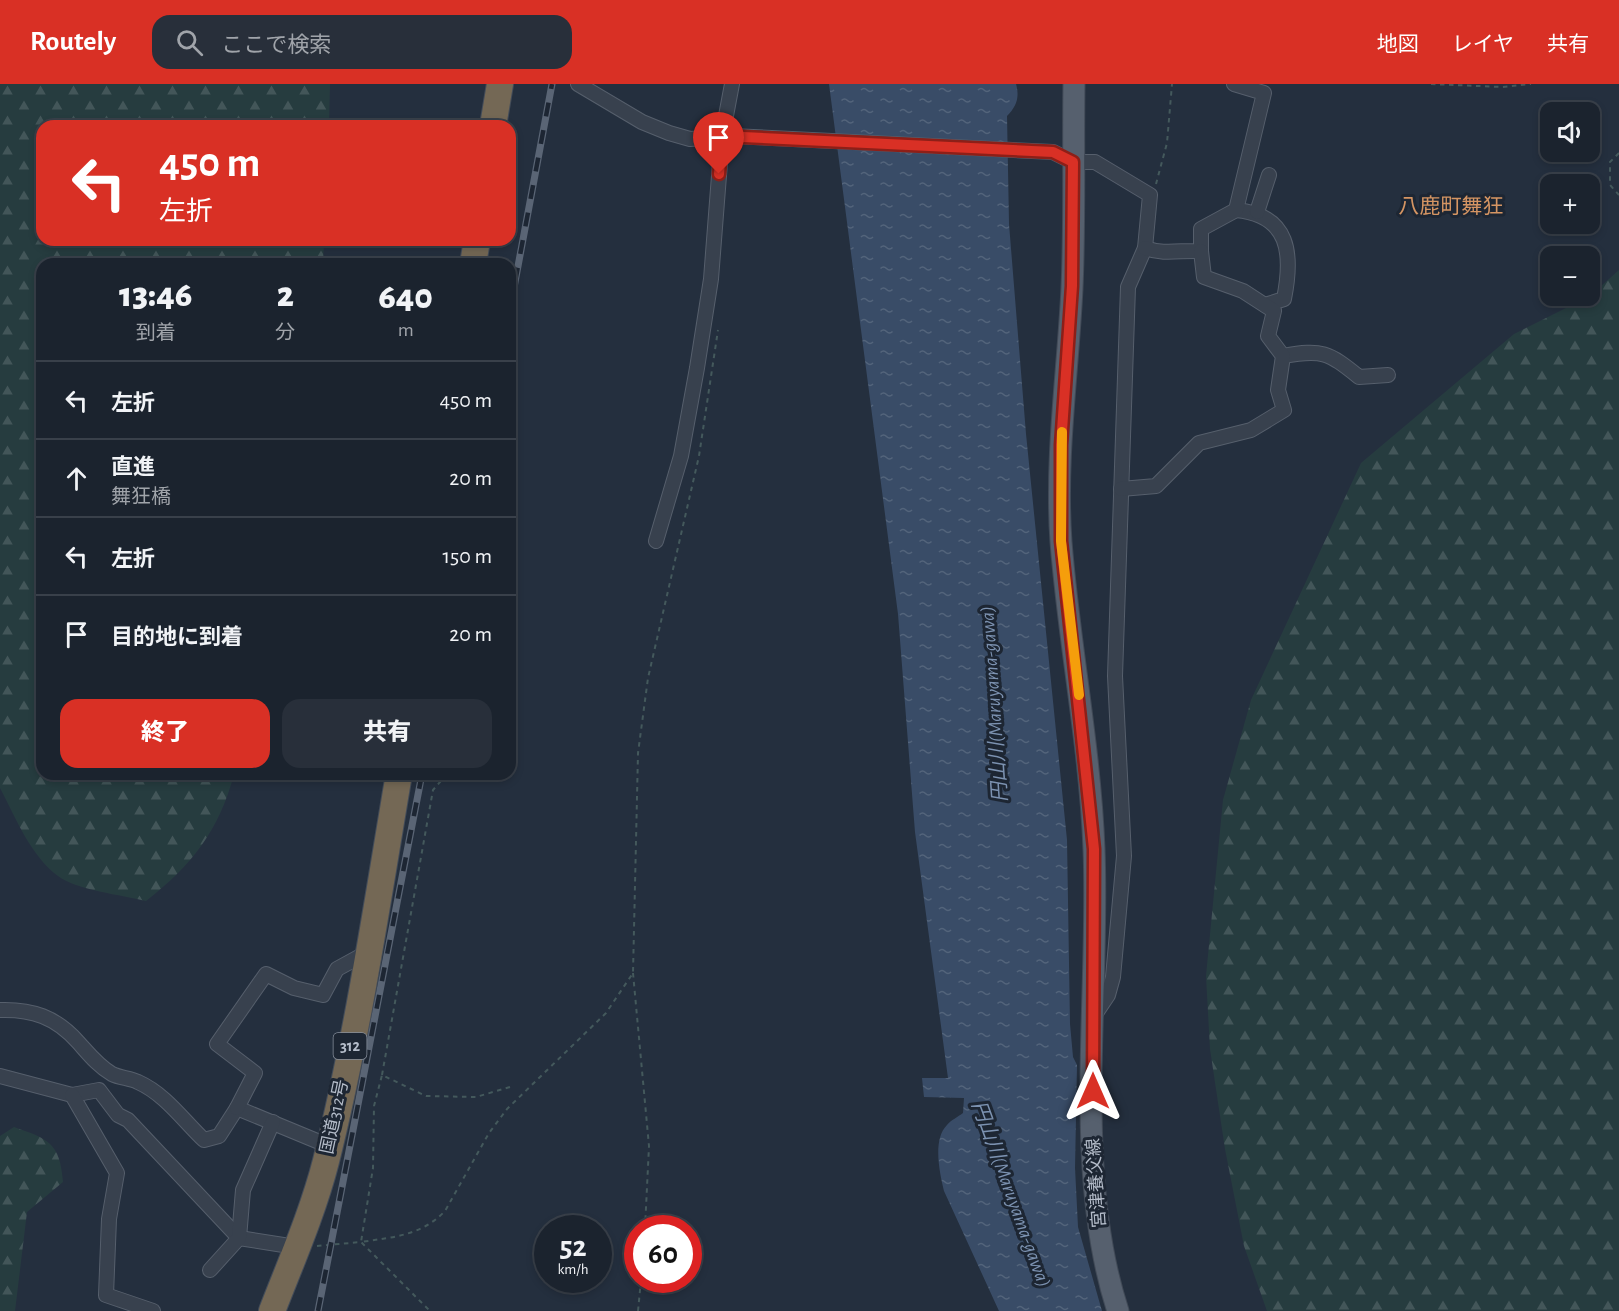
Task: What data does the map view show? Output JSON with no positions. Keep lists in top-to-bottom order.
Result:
{
  "streets": {
    "highway": ["312", "国道312号"],
    "main road": ["宮津養父線"]
  },
  "districts": ["八鹿町舞狂"],
  "water": ["円山川(Maruyama-gawa)"],
  "page": {
    "header": "Routely",
    "search": "ここで検索",
    "nav": ["地図", "レイヤ", "共有"],
    "map_buttons": ["+", "−"],
    "turn": ["450 m", "左折"],
    "eta": [
      "13:46",
      "到着",
      "2",
      "分",
      "640",
      "m"
    ],
    "list": [
      {
        "name": "左折",
        "value": "450 m"
      },
      {
        "name": "直進",
        "note": "舞狂橋",
        "value": "20 m"
      },
      {
        "name": "左折",
        "value": "150 m"
      },
      {
        "name": "目的地に到着",
        "value": "20 m"
      }
    ],
    "buttons": ["終了", "共有"],
    "speed": "52 km/h",
    "limit": "60"
  }
}
